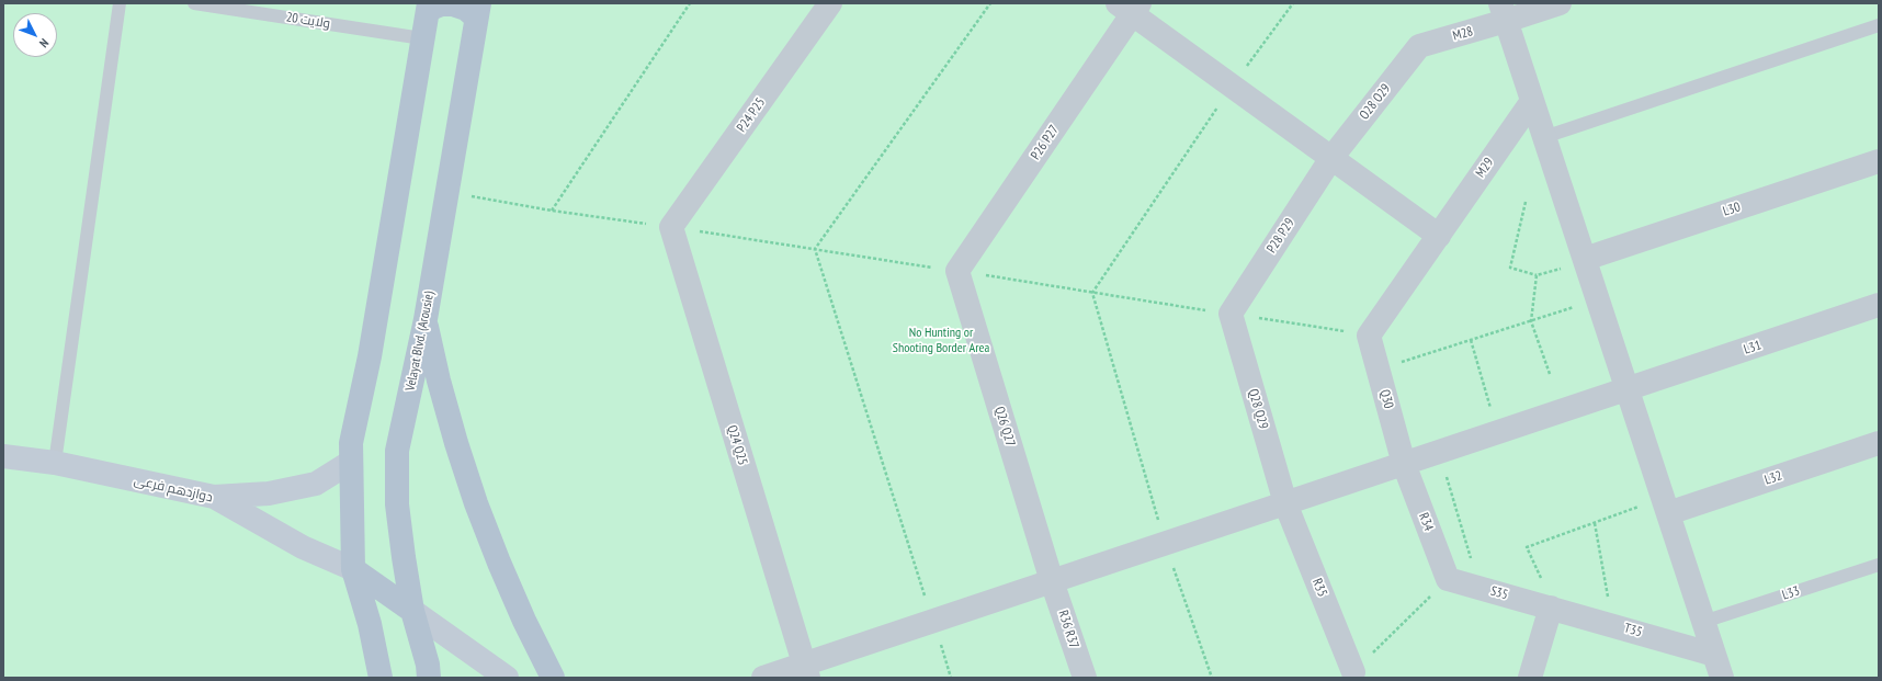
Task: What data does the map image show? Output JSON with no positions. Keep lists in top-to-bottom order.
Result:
{
  "streets": {
    "main road": ["Velayat Blvd. (Arousie)"],
    "street": [
      "M28",
      "O28 O29",
      "P24 P25",
      "P26 P27",
      "M29",
      "L30",
      "P28 P29",
      "L31",
      "Q30",
      "Q28 Q29",
      "Q26 Q27",
      "Q24 Q25",
      "L32",
      "دوازدهم فرعی",
      "R34",
      "R35",
      "S35",
      "R36 R37",
      "T35"
    ],
    "lane": ["ولایت 20", "L33"]
  },
  "crossings": [
    ["M28", "O28 O29"],
    ["O28 O29", "P28 P29"],
    ["P24 P25", "Q24 Q25"],
    ["P26 P27", "Q26 Q27"],
    ["M29", "Q30"],
    ["P28 P29", "Q28 Q29"],
    ["L31", "Q30"],
    ["L31", "Q28 Q29"],
    ["L31", "Q26 Q27"],
    ["L31", "Q24 Q25"],
    ["L31", "R34"],
    ["L31", "R35"],
    ["L31", "R36 R37"],
    ["Q30", "R34"],
    ["Q28 Q29", "R35"],
    ["Q26 Q27", "R36 R37"],
    ["R34", "S35"],
    ["S35", "T35"]
  ],
  "parks": ["No Hunting or Shooting Border Area"],
  "north": "bottom right"
}
